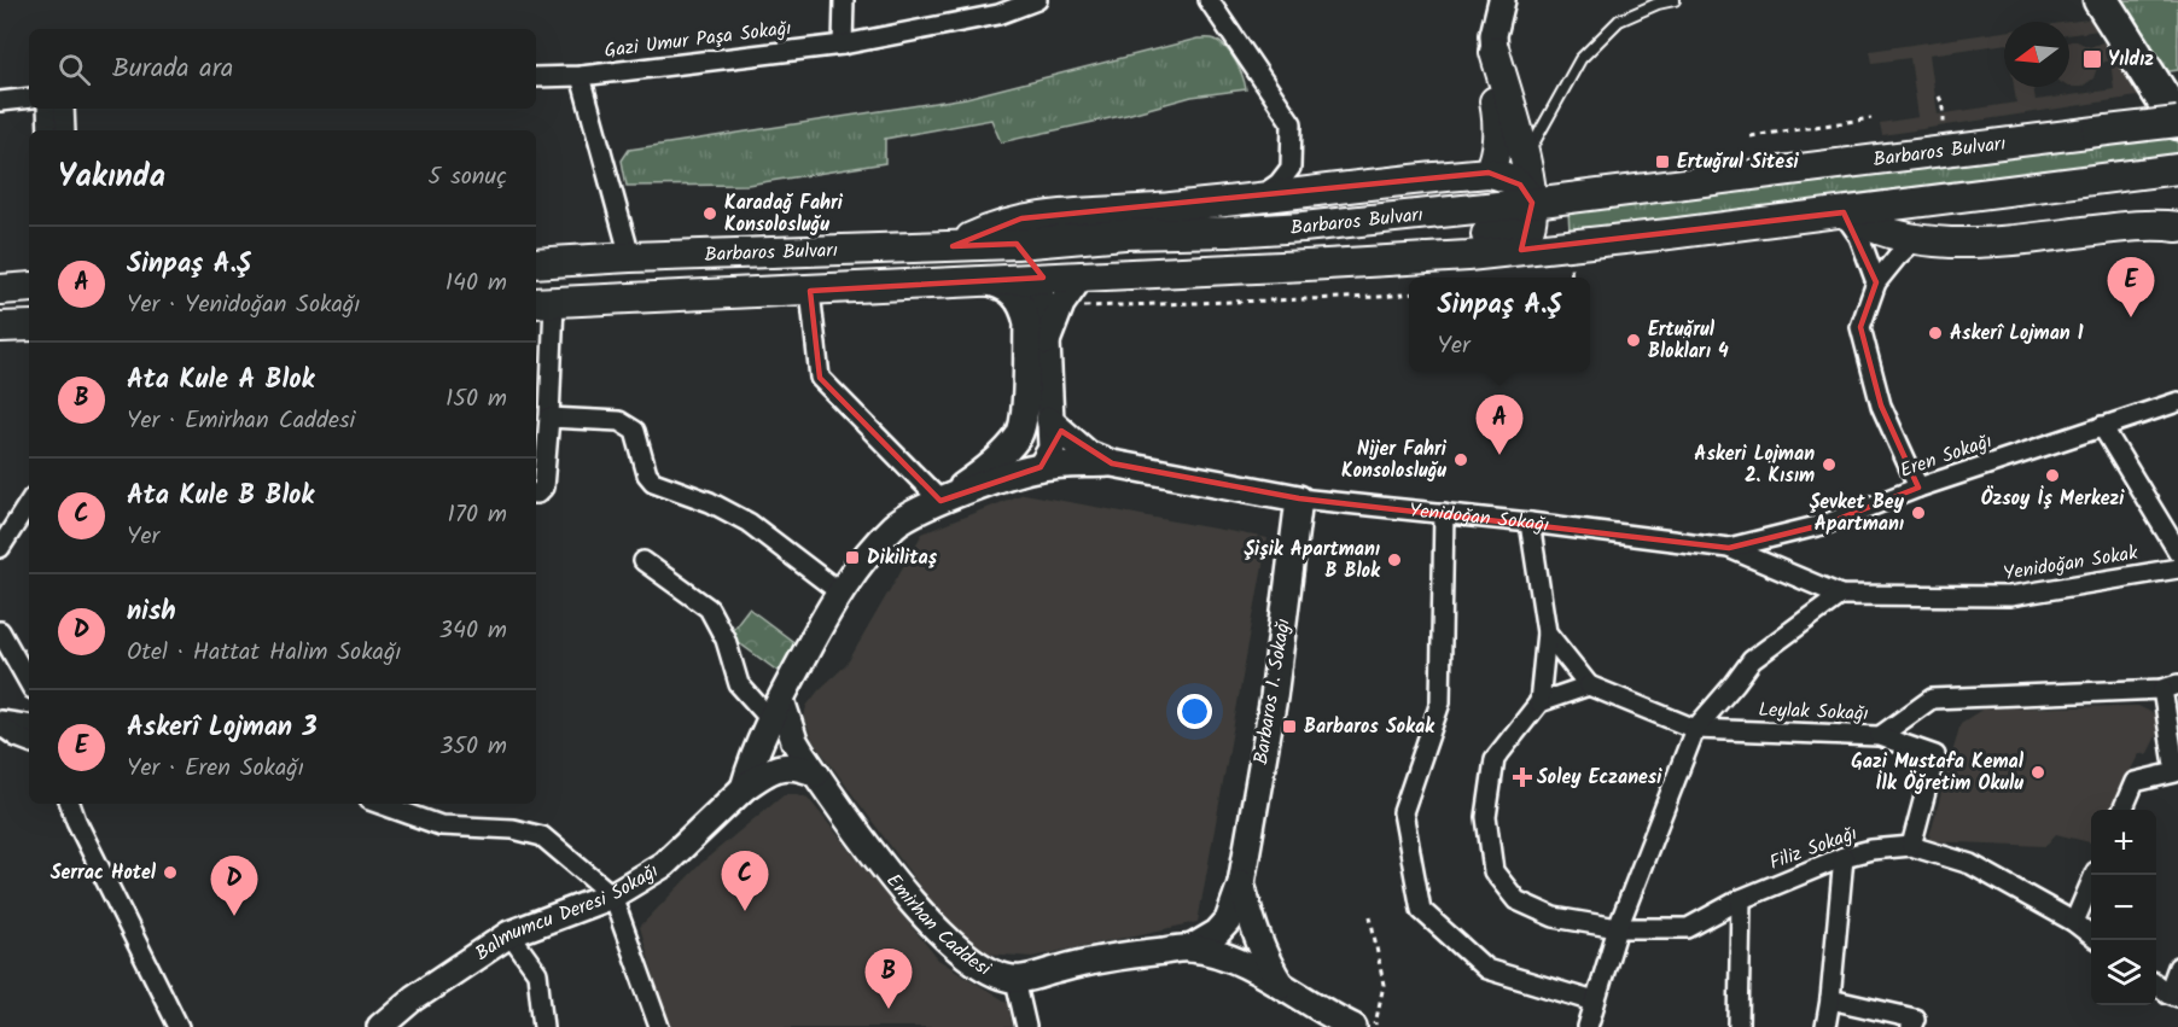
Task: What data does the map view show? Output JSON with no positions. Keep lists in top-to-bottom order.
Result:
{
  "streets": {
    "main road": ["Barbaros Bulvarı"],
    "street": [
      "Gazi Umur Paşa Sokağı",
      "Eren Sokağı",
      "Yenidoğan Sokağı",
      "Yenidoğan Sokak",
      "Barbaros 1. Sokağı",
      "Leylak Sokağı",
      "Filiz Sokağı",
      "Balmumcu Deresi Sokağı",
      "Emirhan Caddesi"
    ]
  },
  "crossings": [
    ["Eren Sokağı", "Yenidoğan Sokağı"],
    ["Yenidoğan Sokağı", "Yenidoğan Sokak"],
    ["Yenidoğan Sokağı", "Barbaros 1. Sokağı"],
    ["Barbaros 1. Sokağı", "Emirhan Caddesi"],
    ["Leylak Sokağı", "Filiz Sokağı"],
    ["Balmumcu Deresi Sokağı", "Emirhan Caddesi"]
  ],
  "places": {
    "transit": [
      "Yıldız",
      "Ertuğrul Sitesi",
      "Dikilitaş",
      "Barbaros Sokak"
    ],
    "other": [
      "Karadağ Fahri Konsolosluğu",
      "Askerî Lojman 1",
      "Ertuğrul Blokları 4",
      "Nijer Fahri Konsolosluğu",
      "Askeri Lojman 2. Kısım",
      "Özsoy İş Merkezi",
      "Şevket Bey Apartmanı",
      "Şişik Apartmanı B Blok",
      "Gazi Mustafa Kemal İlk Öğretim Okulu",
      "Serrac Hotel"
    ],
    "health": ["Soley Eczanesi"]
  },
  "north": "left",
  "page": {
    "search": "Burada ara",
    "heading": ["Yakında", "5 sonuç"],
    "list": [
      {
        "mark": "A",
        "name": "Sinpaş A.Ş",
        "note": "Yer · Yenidoğan Sokağı",
        "value": "140 m"
      },
      {
        "mark": "B",
        "name": "Ata Kule A Blok",
        "note": "Yer · Emirhan Caddesi",
        "value": "150 m"
      },
      {
        "mark": "C",
        "name": "Ata Kule B Blok",
        "note": "Yer",
        "value": "170 m"
      },
      {
        "mark": "D",
        "name": "nish",
        "note": "Otel · Hattat Halim Sokağı",
        "value": "340 m"
      },
      {
        "mark": "E",
        "name": "Askerî Lojman 3",
        "note": "Yer · Eren Sokağı",
        "value": "350 m"
      }
    ],
    "pins": [
      "E",
      "A",
      "C",
      "D",
      "B"
    ],
    "popup": ["Sinpaş A.Ş", "Yer"],
    "map_buttons": ["+", "−"]
  }
}
